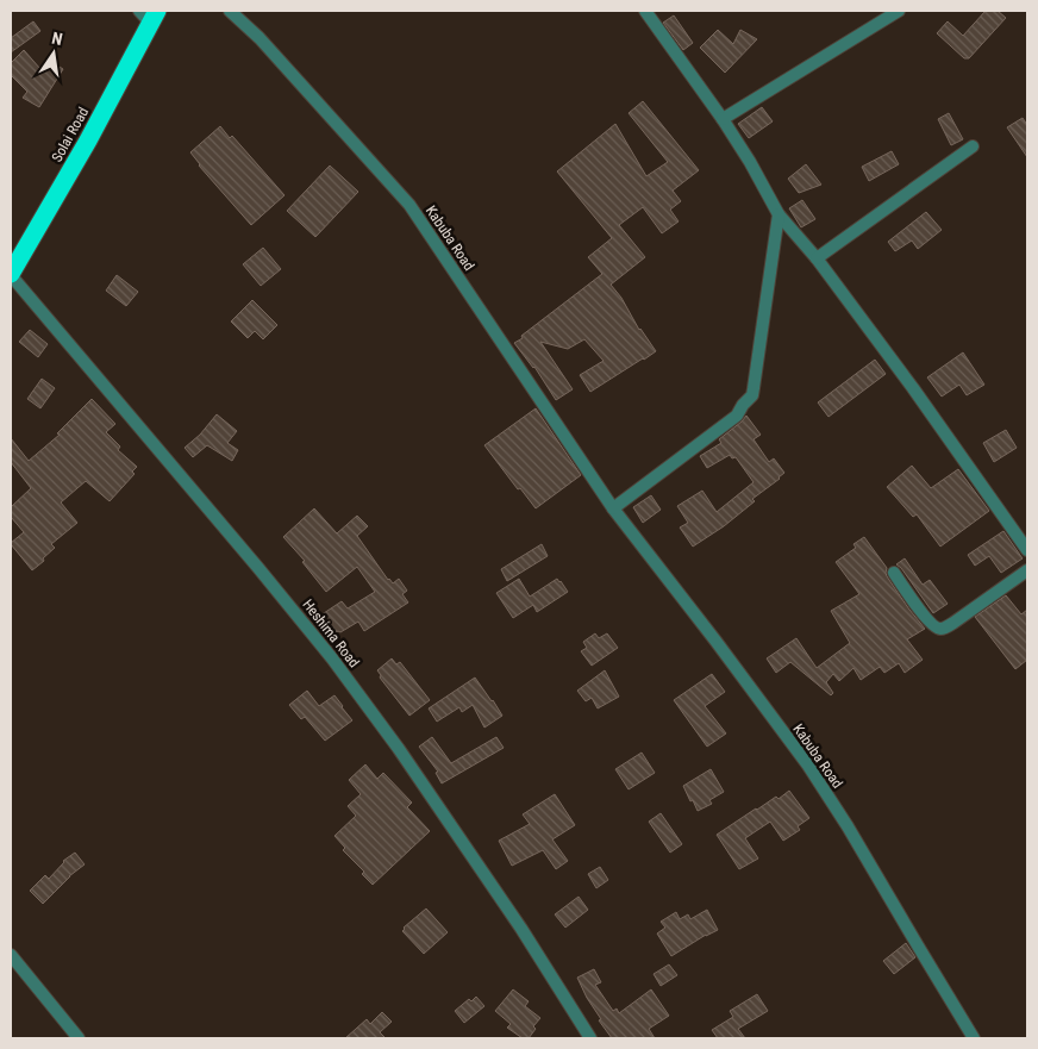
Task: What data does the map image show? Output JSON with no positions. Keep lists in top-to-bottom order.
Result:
{
  "streets": {
    "highway": ["Solai Road"],
    "street": ["Kabuba Road", "Heshima Road"]
  },
  "crossings": [
    ["Solai Road", "Heshima Road"]
  ],
  "north": "top"
}
